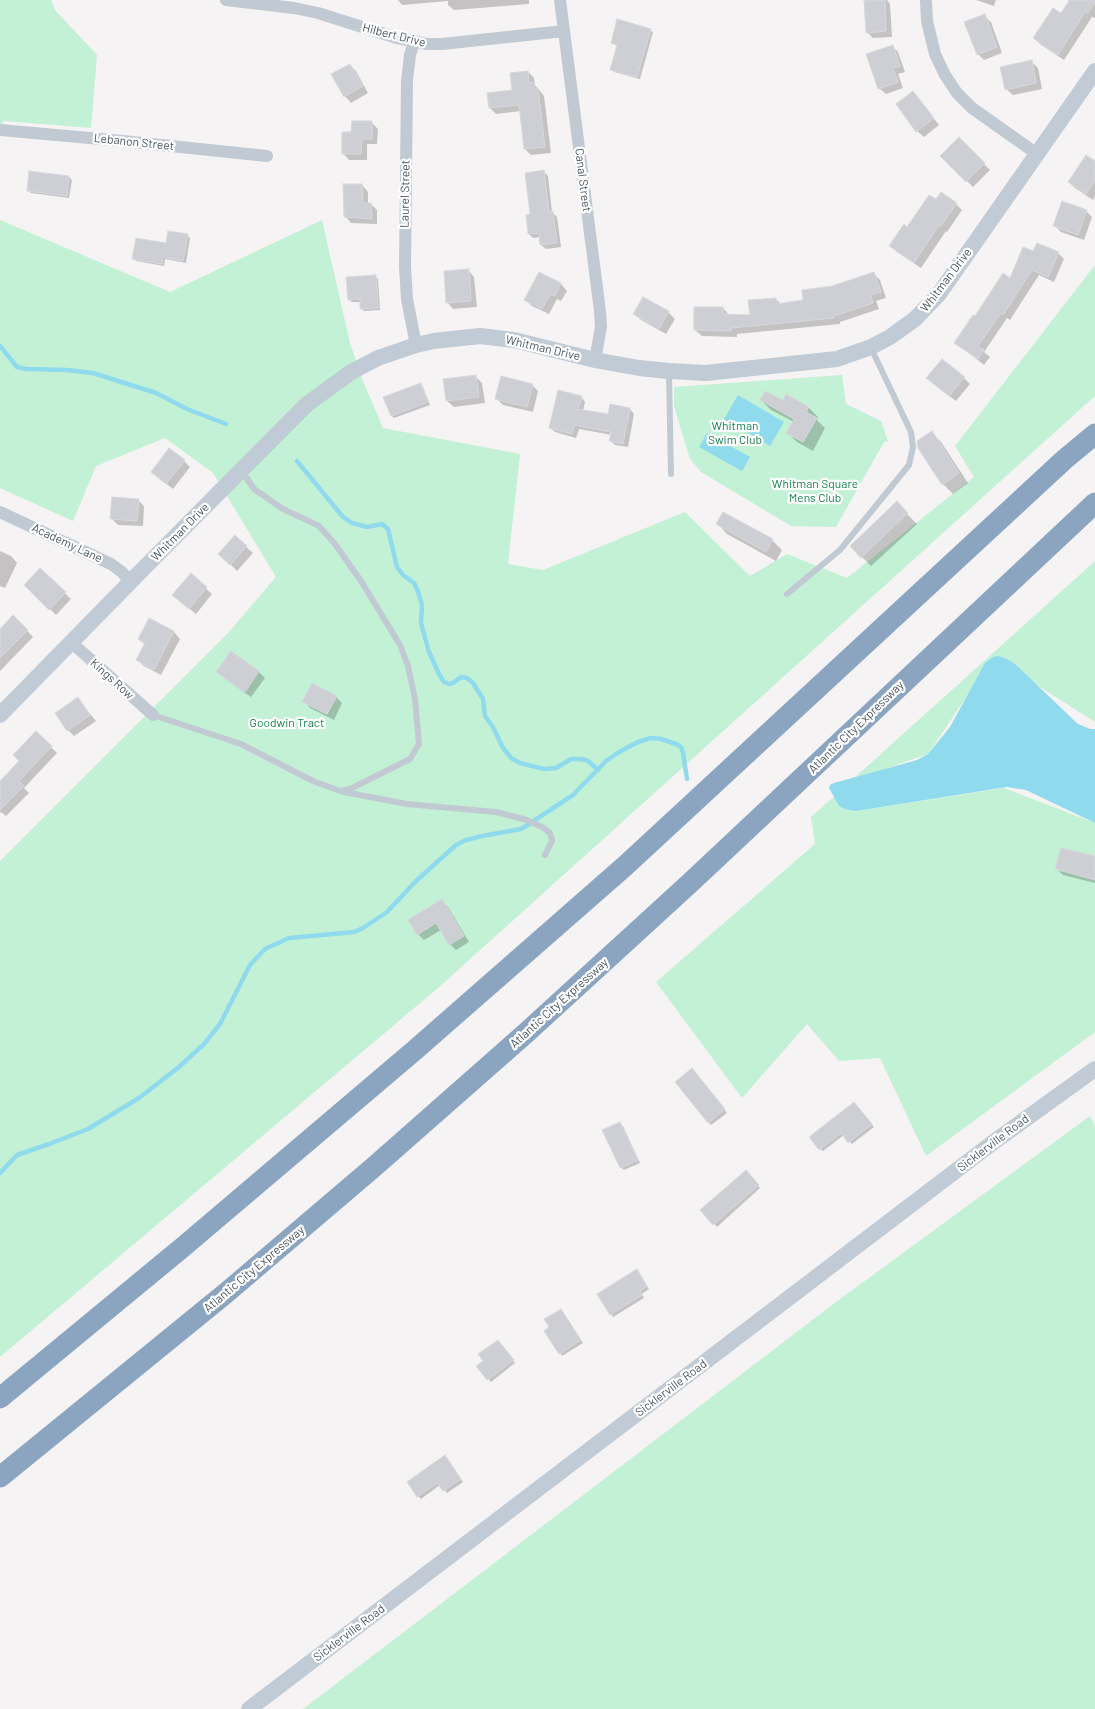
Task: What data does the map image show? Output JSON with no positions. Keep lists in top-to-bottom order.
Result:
{
  "streets": {
    "highway": ["Atlantic City Expressway"],
    "street": [
      "Hilbert Drive",
      "Lebanon Street",
      "Canal Street",
      "Laurel Street",
      "Whitman Drive",
      "Academy Lane",
      "Kings Row",
      "Sicklerville Road"
    ]
  },
  "crossings": [
    ["Hilbert Drive", "Canal Street"],
    ["Hilbert Drive", "Laurel Street"],
    ["Canal Street", "Whitman Drive"],
    ["Laurel Street", "Whitman Drive"],
    ["Whitman Drive", "Academy Lane"],
    ["Whitman Drive", "Kings Row"]
  ],
  "parks": ["Whitman Swim Club", "Whitman Square Mens Club", "Goodwin Tract"]
}
